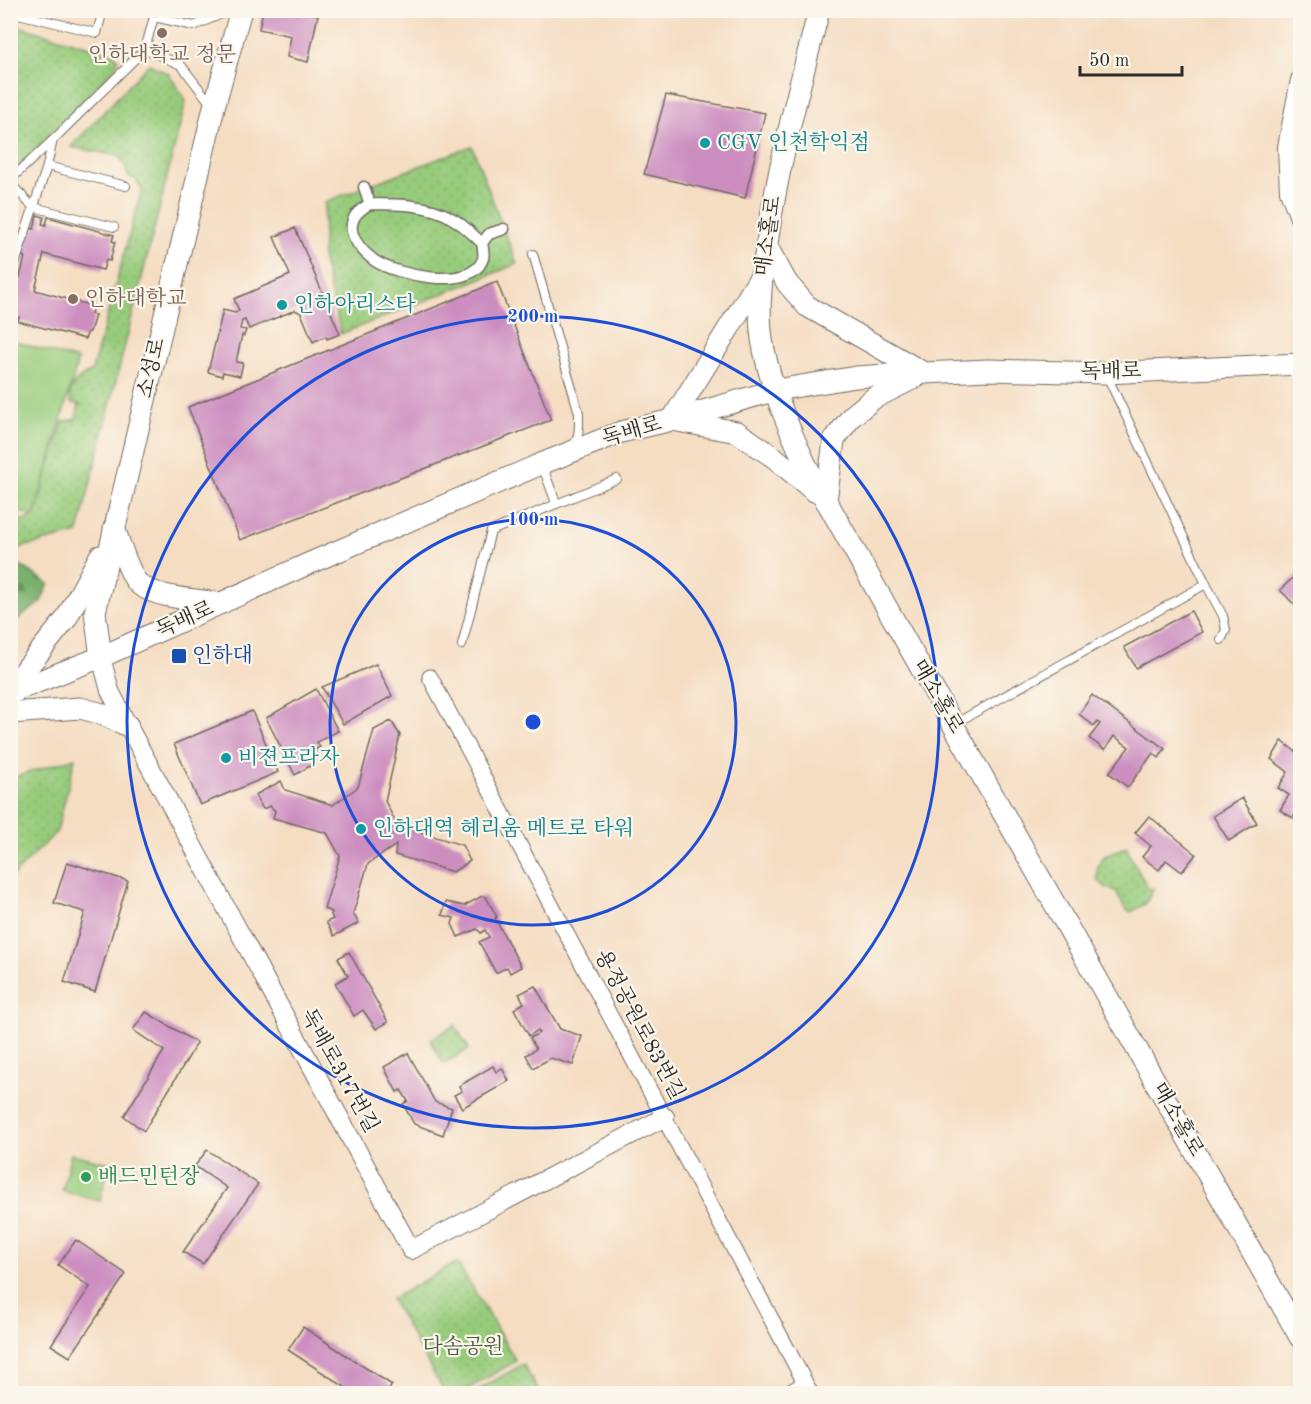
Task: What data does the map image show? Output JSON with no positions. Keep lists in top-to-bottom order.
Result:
{
  "streets": {
    "main road": ["매소홀로", "소성로", "독배로"],
    "street": ["용정공원로83번길", "독배로317번길"]
  },
  "crossings": [
    ["매소홀로", "독배로"],
    ["소성로", "독배로"],
    ["소성로", "독배로317번길"],
    ["독배로", "독배로317번길"],
    ["용정공원로83번길", "독배로317번길"]
  ],
  "parks": ["다솜공원"],
  "places": {
    "other": [
      "인하대학교 정문",
      "CGV 인천학익점",
      "인하대학교",
      "인하아리스타",
      "비젼프라자",
      "인하대역 헤리움 메트로 타워",
      "배드민턴장"
    ],
    "transit": ["인하대"]
  },
  "scale_bar": "50 m",
  "rings": ["200 m", "100 m"]
}
